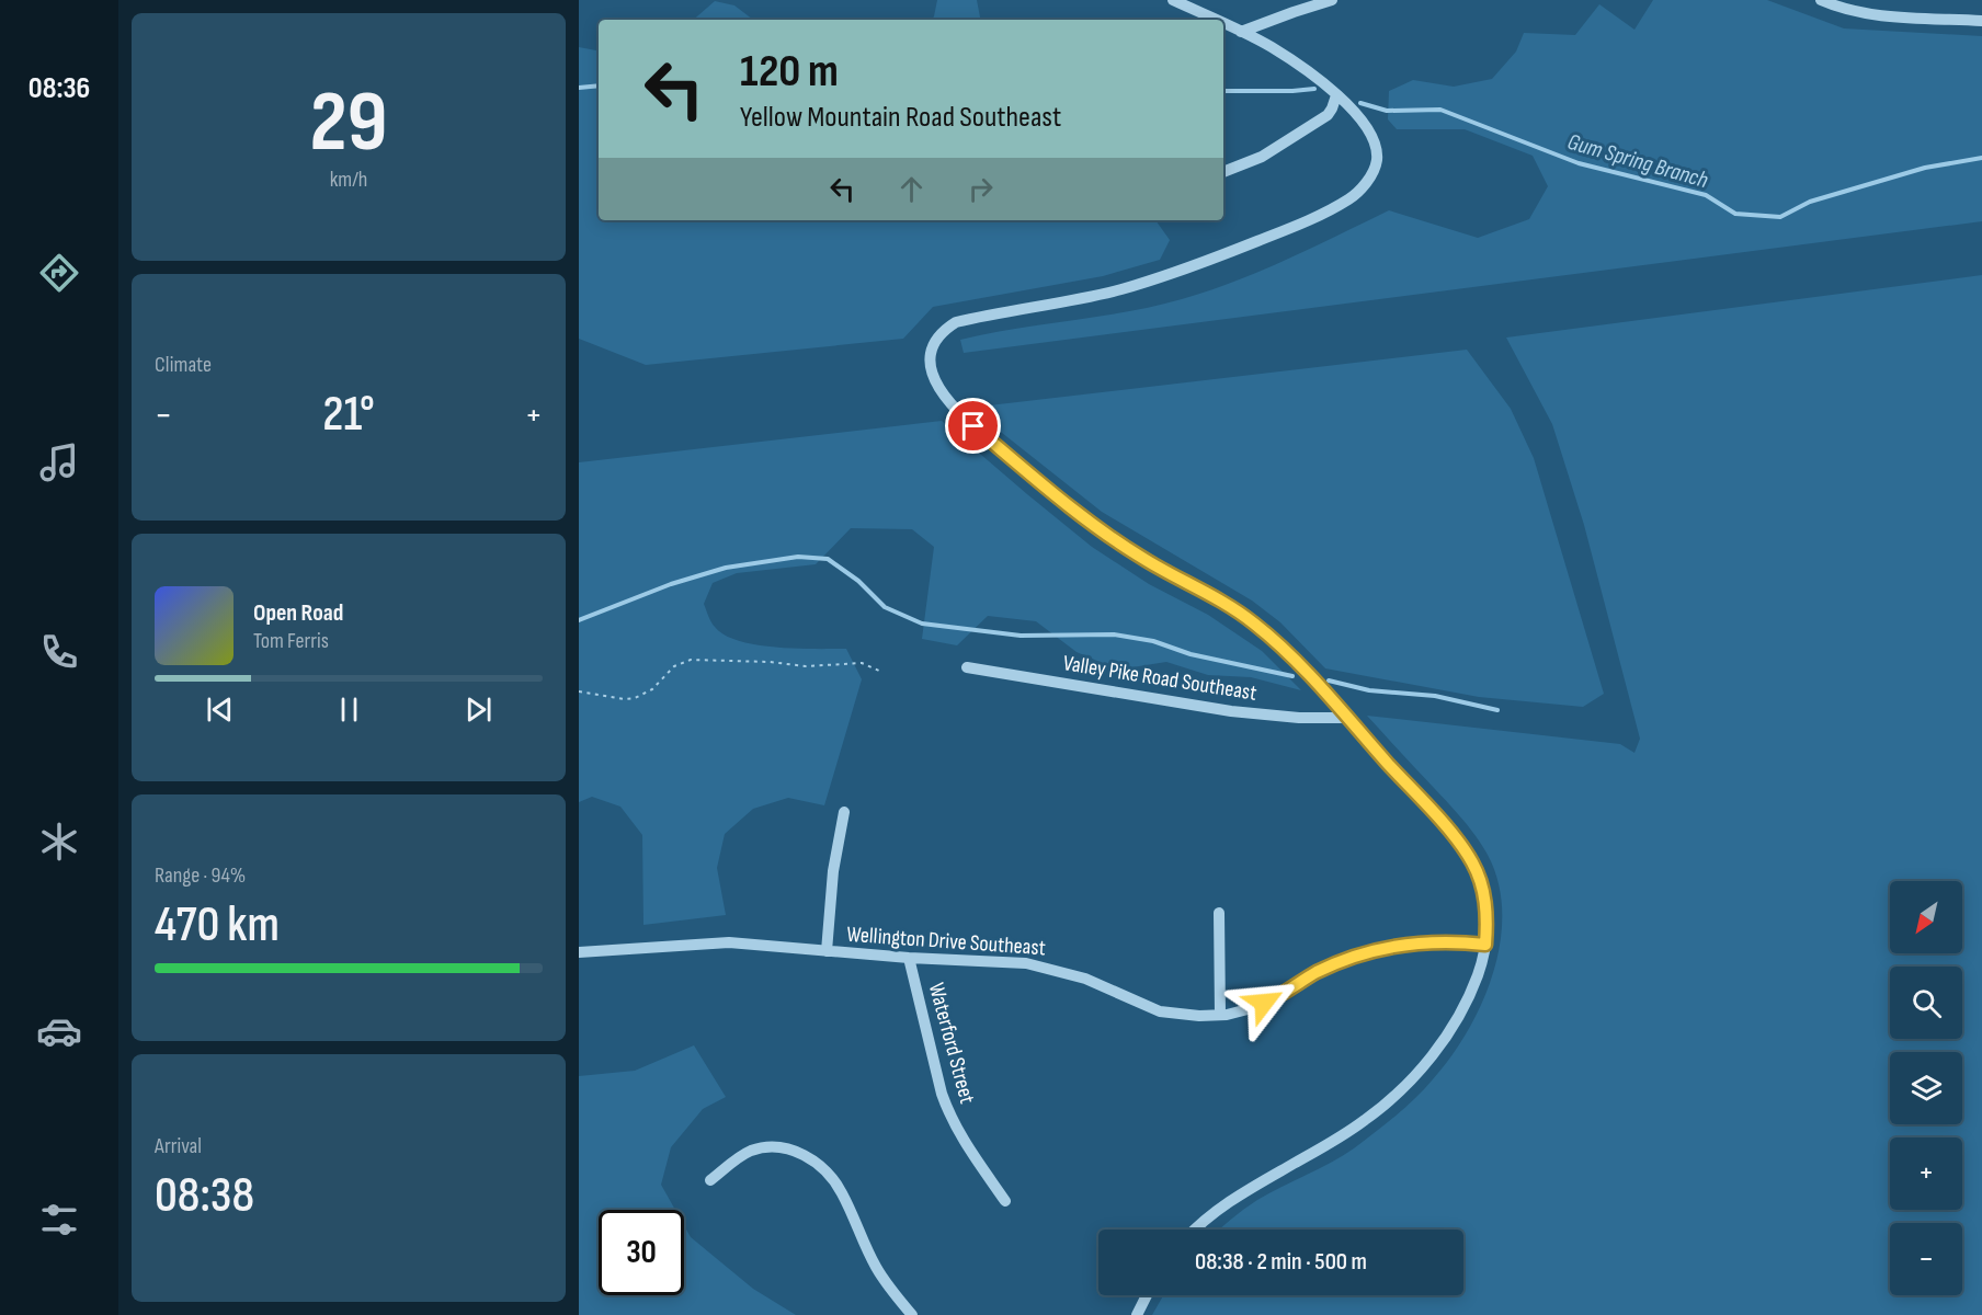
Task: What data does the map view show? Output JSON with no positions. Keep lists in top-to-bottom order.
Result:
{
  "streets": {
    "street": ["Valley Pike Road Southeast", "Wellington Drive Southeast", "Waterford Street"]
  },
  "crossings": [
    ["Wellington Drive Southeast", "Waterford Street"]
  ],
  "water": ["Gum Spring Branch"],
  "north": "bottom left",
  "page": {
    "tabs": "08:36",
    "tile": [
      ["29", "km/h"],
      "Climate",
      ["Range · 94%", "470 km"],
      ["Arrival", "08:38"]
    ],
    "turn": ["120 m", "Yellow Mountain Road Southeast"],
    "heat": ["−", "21°", "+"],
    "song": ["Open Road", "Tom Ferris"],
    "map_buttons": ["+", "−"],
    "limit": "30",
    "trip": "08:38 · 2 min · 500 m"
  }
}
